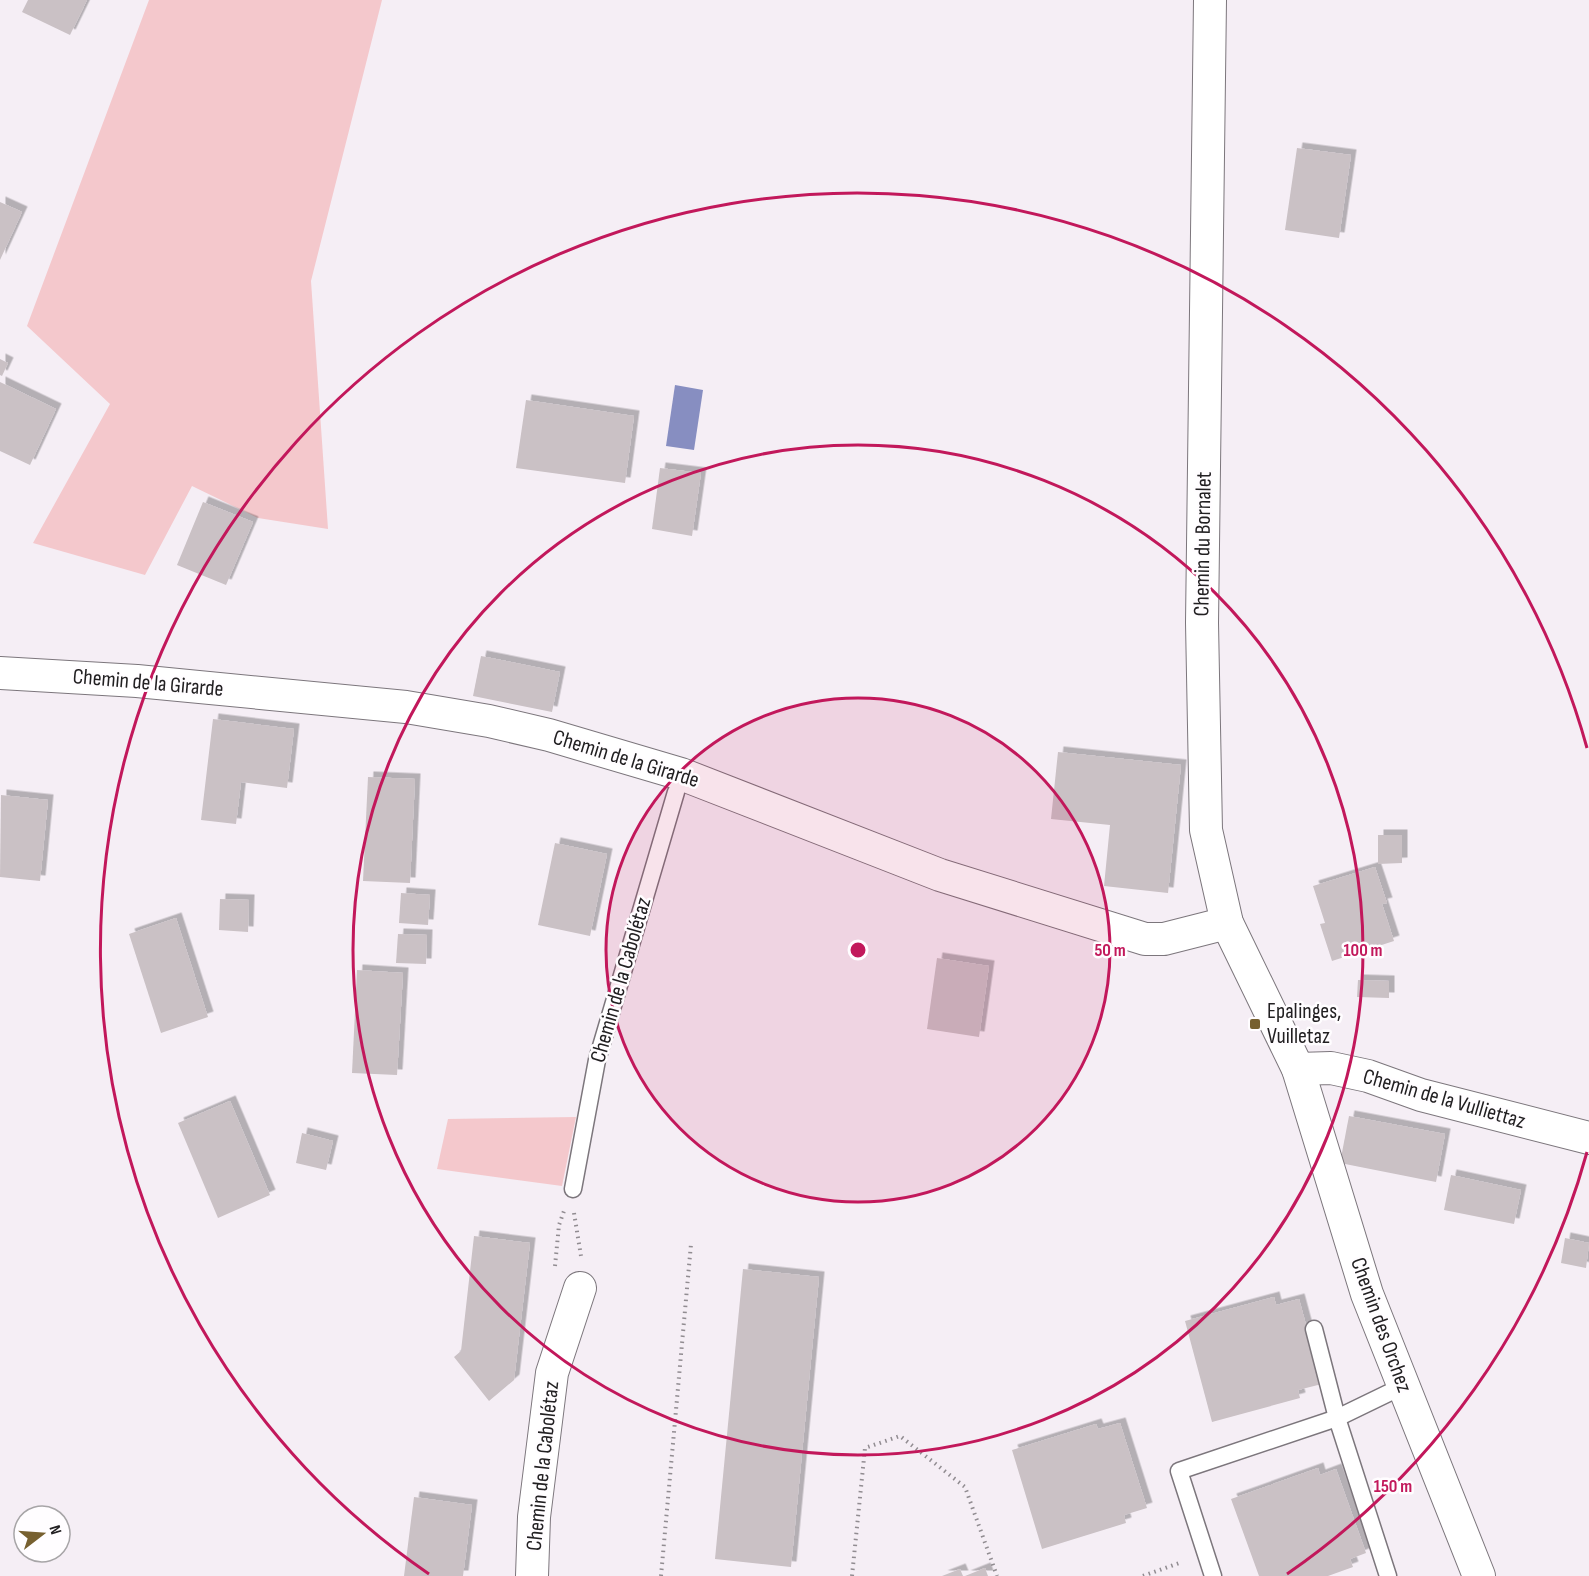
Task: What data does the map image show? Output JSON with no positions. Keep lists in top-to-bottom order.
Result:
{
  "streets": {
    "street": [
      "Chemin du Bornalet",
      "Chemin de la Girarde",
      "Chemin de la Cabolétaz",
      "Chemin de la Vulliettaz",
      "Chemin des Orchez"
    ]
  },
  "crossings": [
    ["Chemin du Bornalet", "Chemin de la Girarde"],
    ["Chemin du Bornalet", "Chemin de la Vulliettaz"],
    ["Chemin du Bornalet", "Chemin des Orchez"],
    ["Chemin de la Girarde", "Chemin de la Cabolétaz"],
    ["Chemin de la Vulliettaz", "Chemin des Orchez"]
  ],
  "places": {
    "transit": ["Epalinges, Vuilletaz"]
  },
  "north": "right",
  "rings": ["50 m", "100 m", "150 m"]
}
